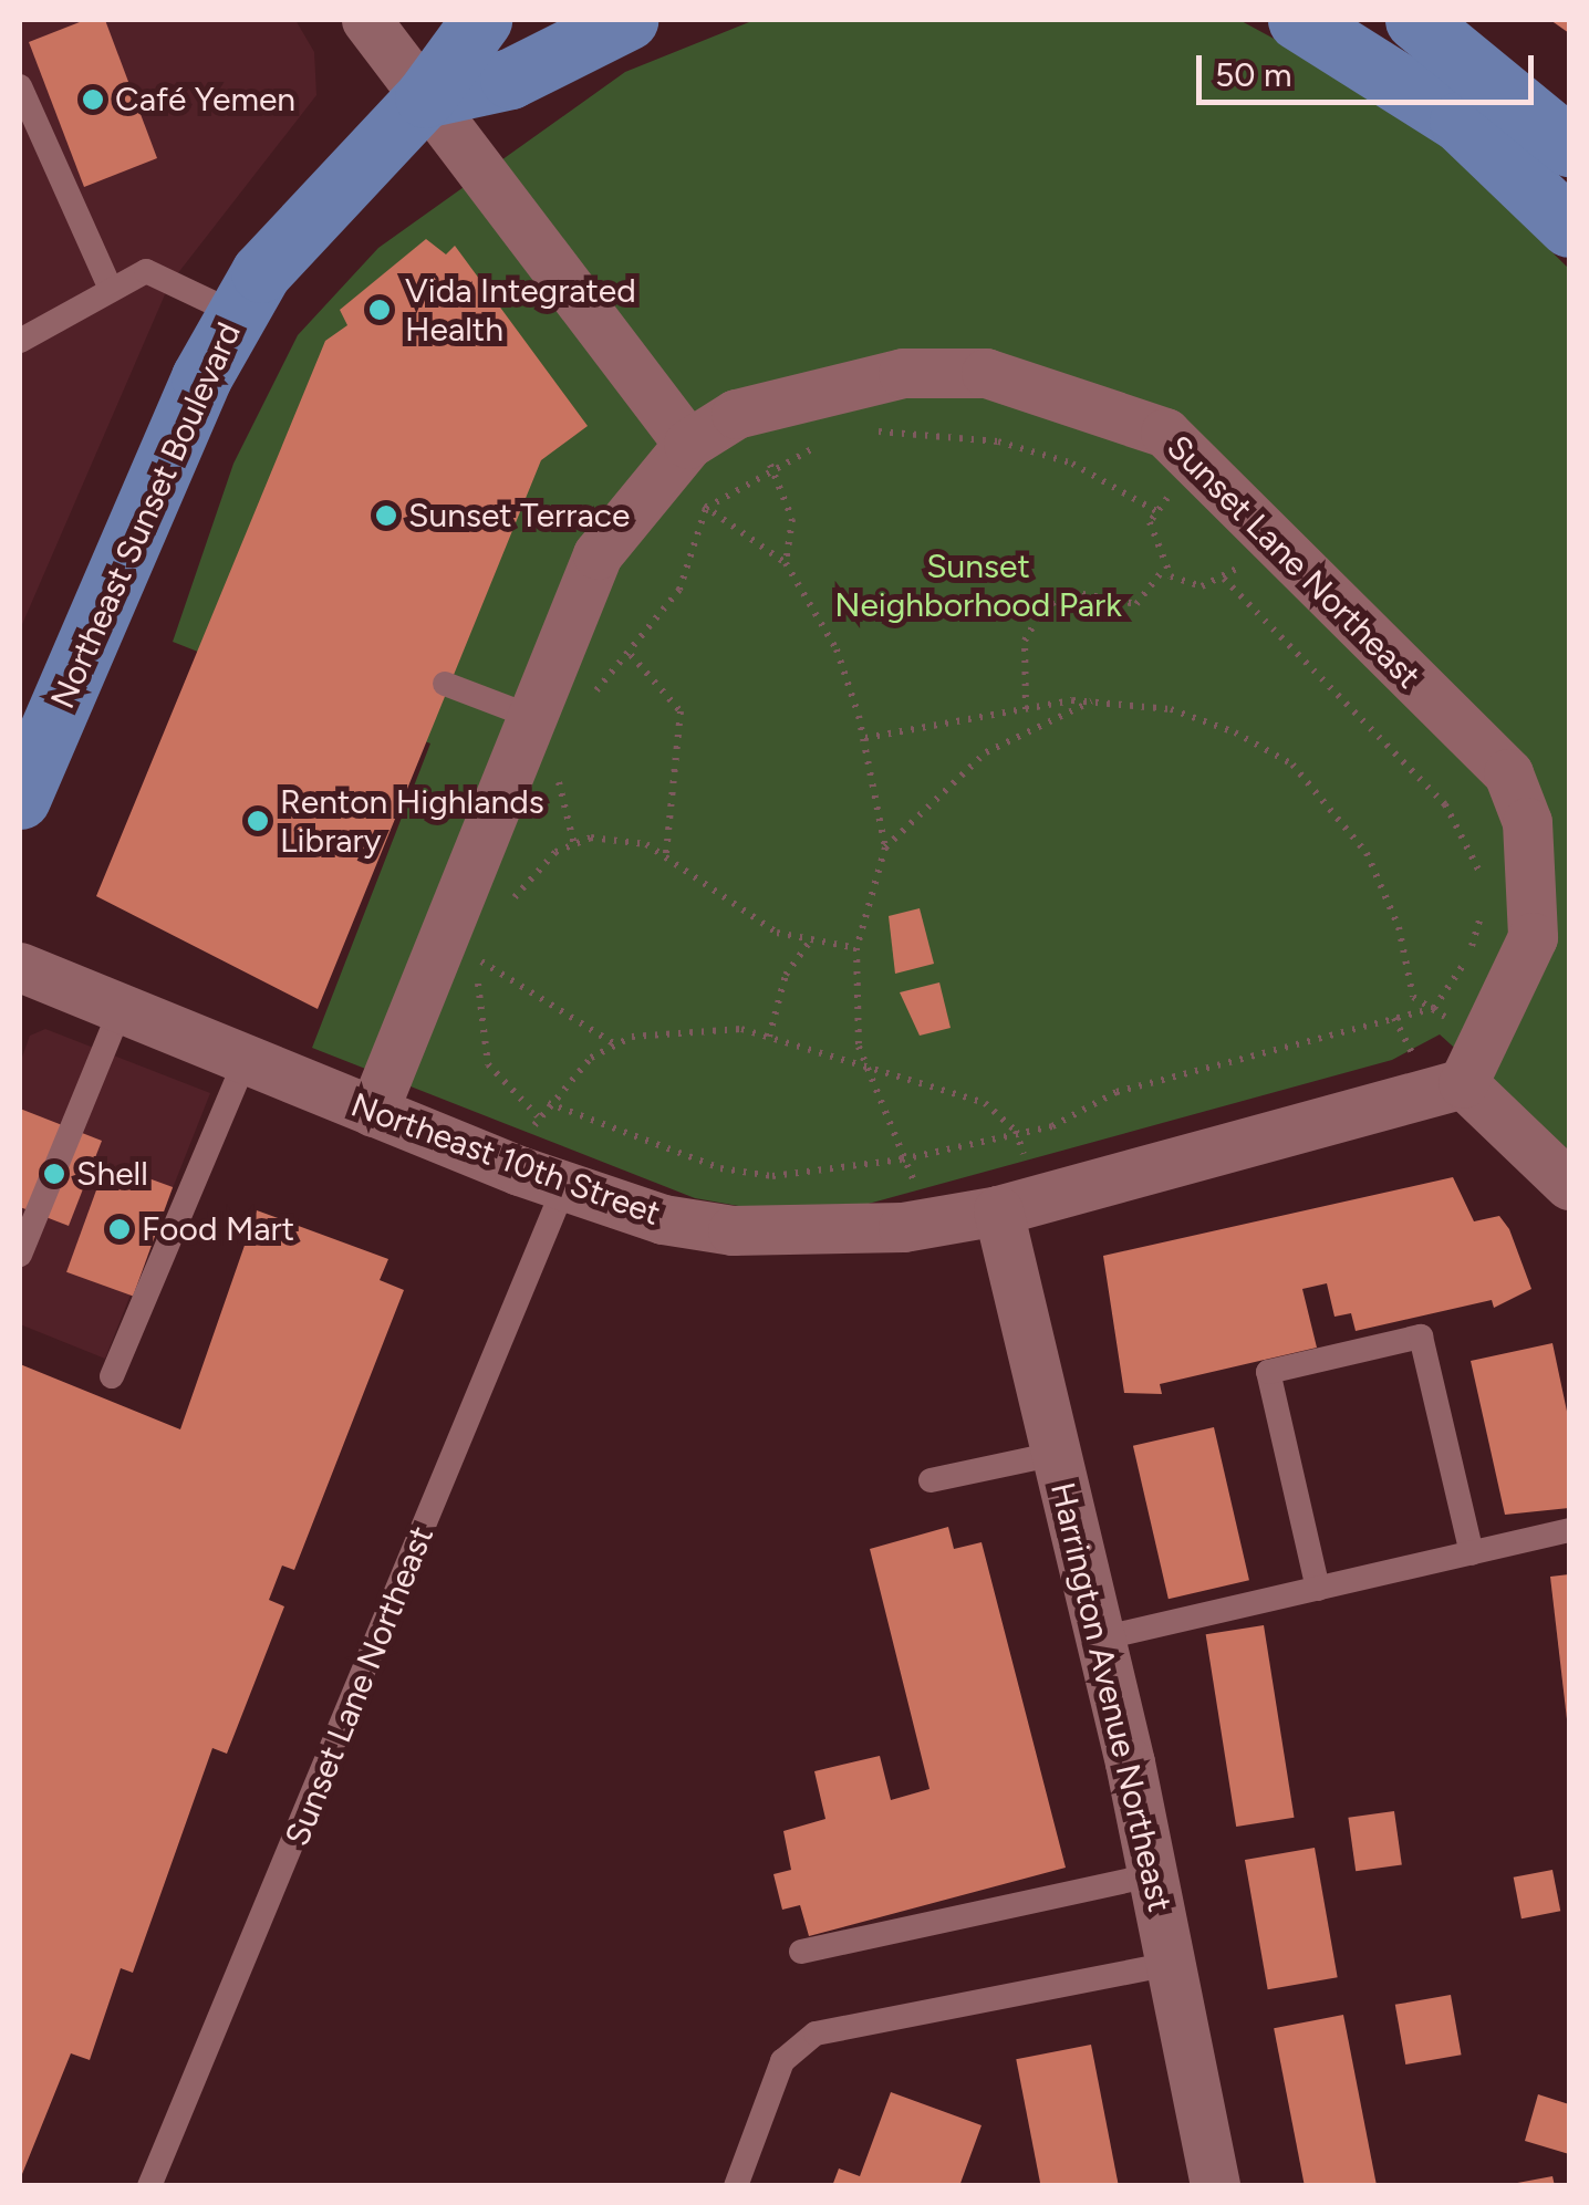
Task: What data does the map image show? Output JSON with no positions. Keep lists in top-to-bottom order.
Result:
{
  "streets": {
    "main road": ["Northeast Sunset Boulevard"],
    "street": ["Sunset Lane Northeast", "Northeast 10th Street", "Harrington Avenue Northeast"]
  },
  "crossings": [
    ["Sunset Lane Northeast", "Northeast 10th Street"],
    ["Northeast 10th Street", "Harrington Avenue Northeast"]
  ],
  "parks": ["Sunset Neighborhood Park"],
  "places": [
    "Café Yemen",
    "Vida Integrated Health",
    "Sunset Terrace",
    "Renton Highlands Library",
    "Shell",
    "Food Mart"
  ],
  "scale_bar": "50 m"
}
